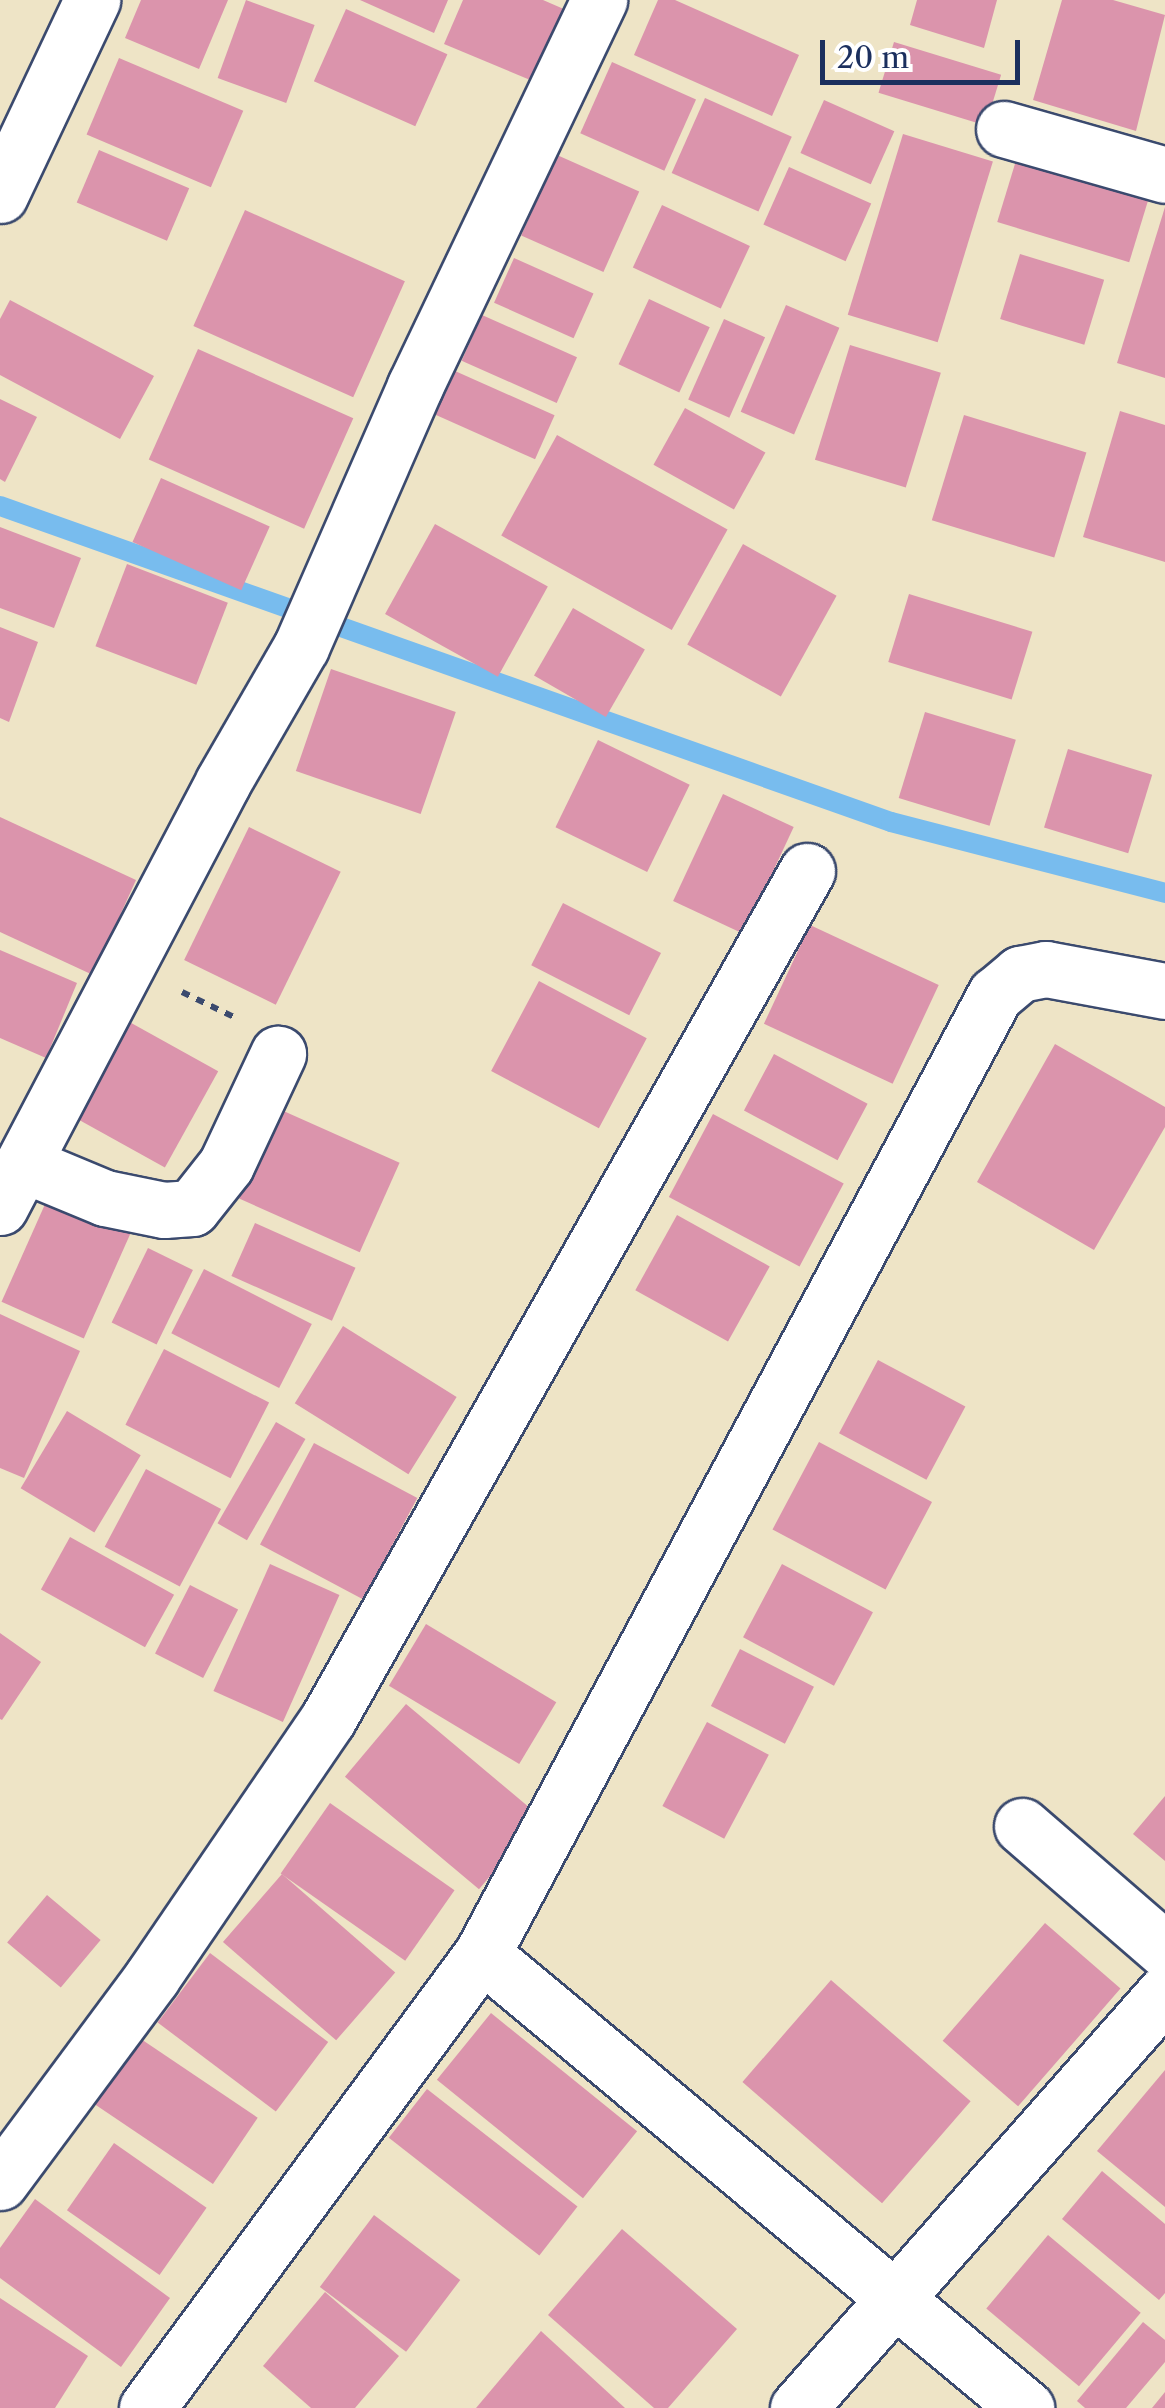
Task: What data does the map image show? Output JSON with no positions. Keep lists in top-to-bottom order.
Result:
{
  "scale_bar": "20 m"
}
